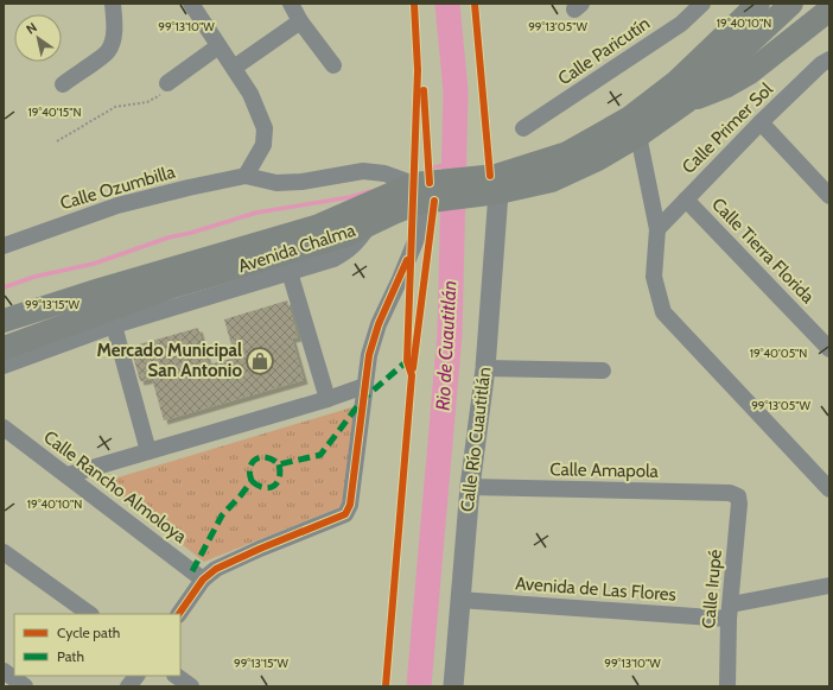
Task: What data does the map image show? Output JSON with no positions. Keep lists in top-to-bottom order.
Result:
{
  "streets": {
    "main road": ["Avenida Chalma"],
    "street": [
      "Calle Paricutín",
      "Calle Primer Sol",
      "Calle Ozumbilla",
      "Calle Tierra Florida",
      "Calle Río Cuautitlán",
      "Calle Amapola",
      "Calle Rancho Almoloya",
      "Avenida de Las Flores",
      "Calle Irupé"
    ]
  },
  "crossings": [
    ["Calle Primer Sol", "Calle Tierra Florida"],
    ["Avenida Chalma", "Calle Río Cuautitlán"],
    ["Calle Río Cuautitlán", "Calle Amapola"],
    ["Calle Río Cuautitlán", "Avenida de Las Flores"],
    ["Calle Amapola", "Calle Irupé"],
    ["Avenida de Las Flores", "Calle Irupé"]
  ],
  "water": ["Rio de Cuautitlán"],
  "places": {
    "shop": ["Mercado Municipal San Antonio"]
  },
  "legend": ["Cycle path", "Path"],
  "north": "top left",
  "coordinates": [
    "19°40'10\"N",
    "99°13'10\"W",
    "99°13'05\"W",
    "19°40'15\"N",
    "99°13'15\"W",
    "19°40'05\"N"
  ]
}
